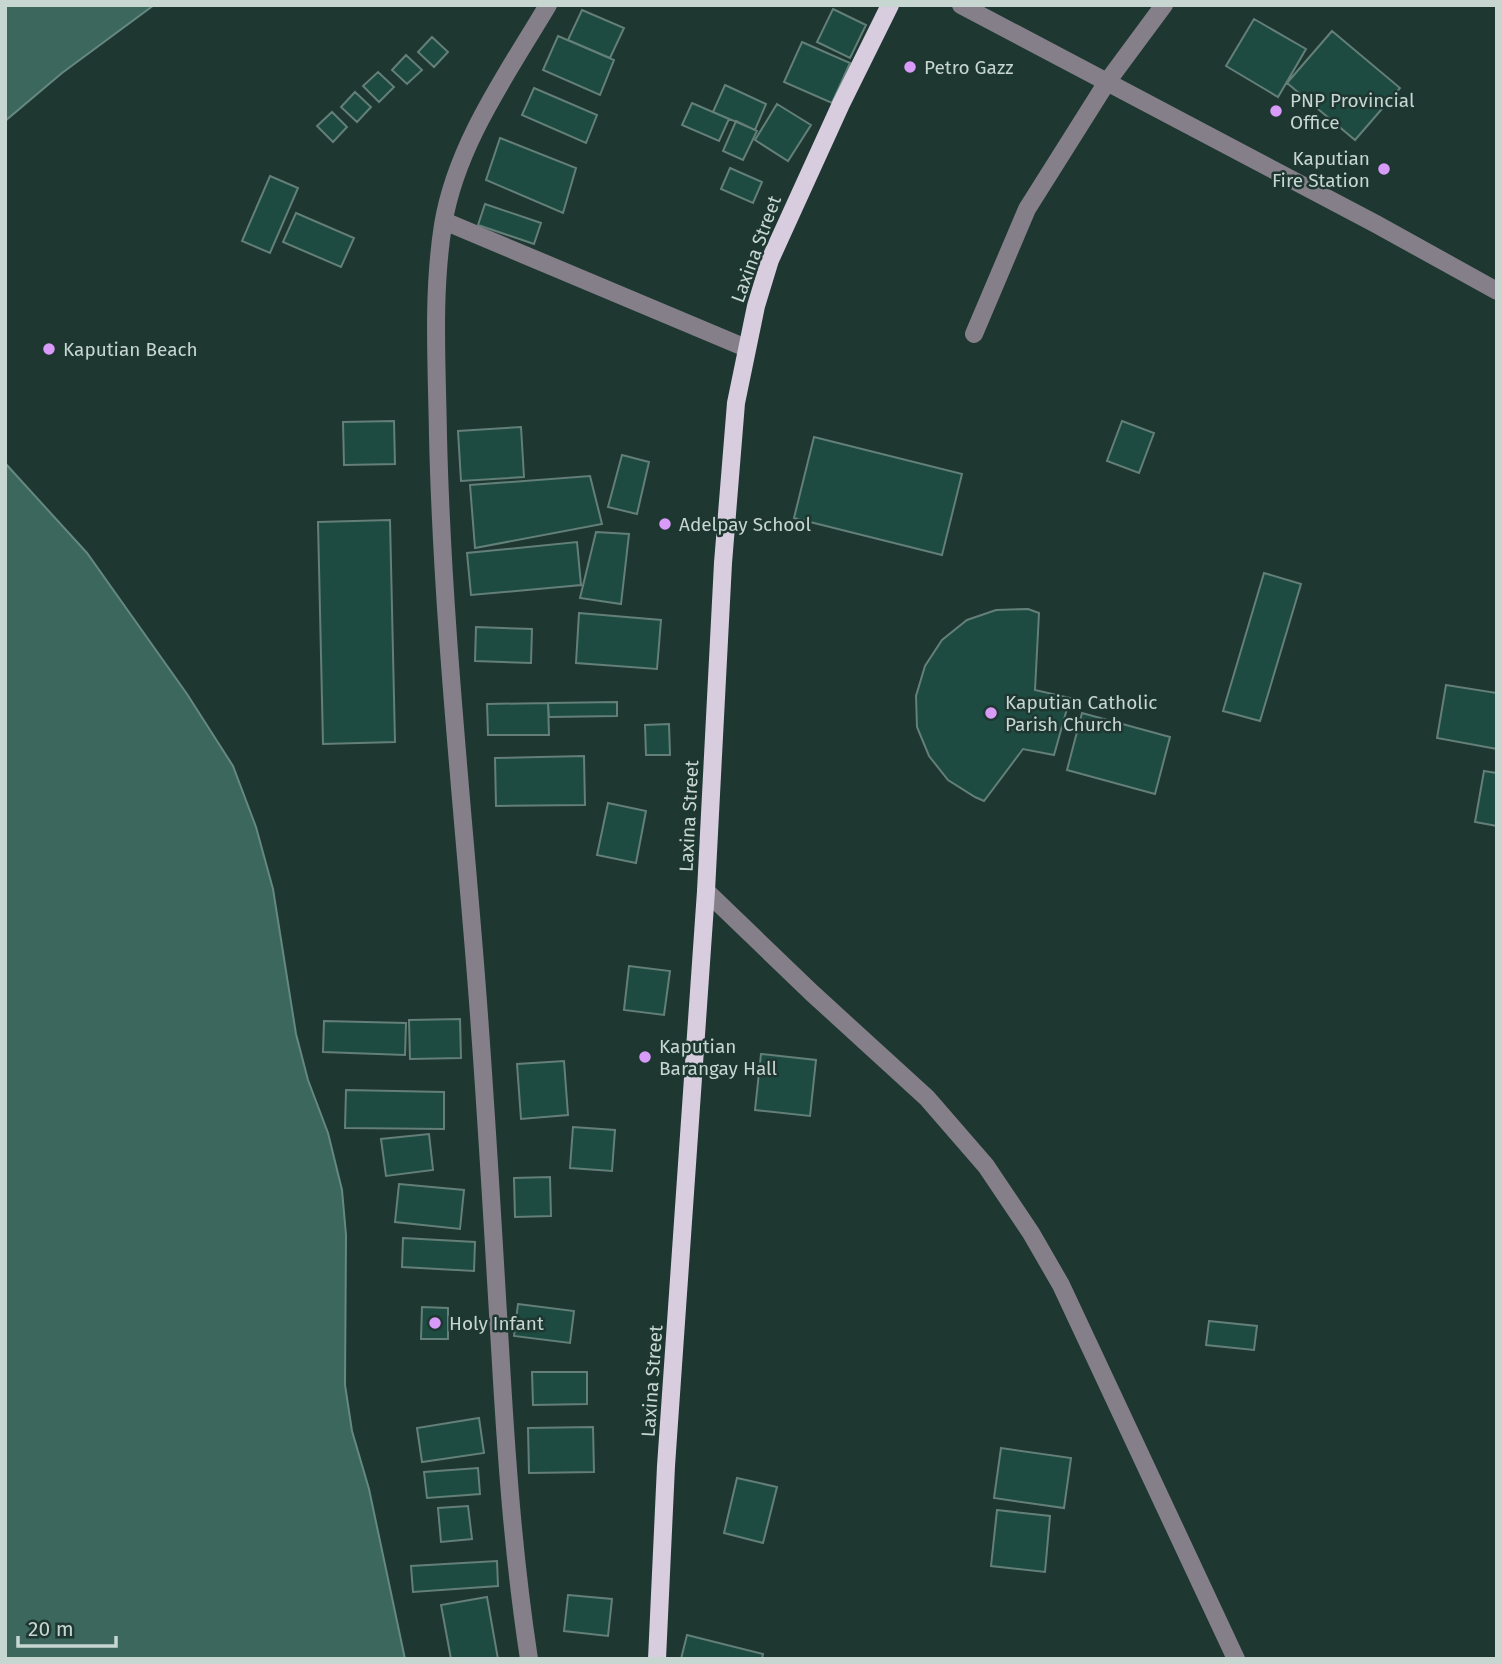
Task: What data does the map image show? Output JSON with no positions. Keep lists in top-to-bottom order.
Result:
{
  "streets": {
    "main road": ["Laxina Street"]
  },
  "places": [
    "Petro Gazz",
    "PNP Provincial Office",
    "Kaputian Fire Station",
    "Kaputian Beach",
    "Adelpay School",
    "Kaputian Catholic Parish Church",
    "Kaputian Barangay Hall",
    "Holy Infant"
  ],
  "scale_bar": "20 m"
}
